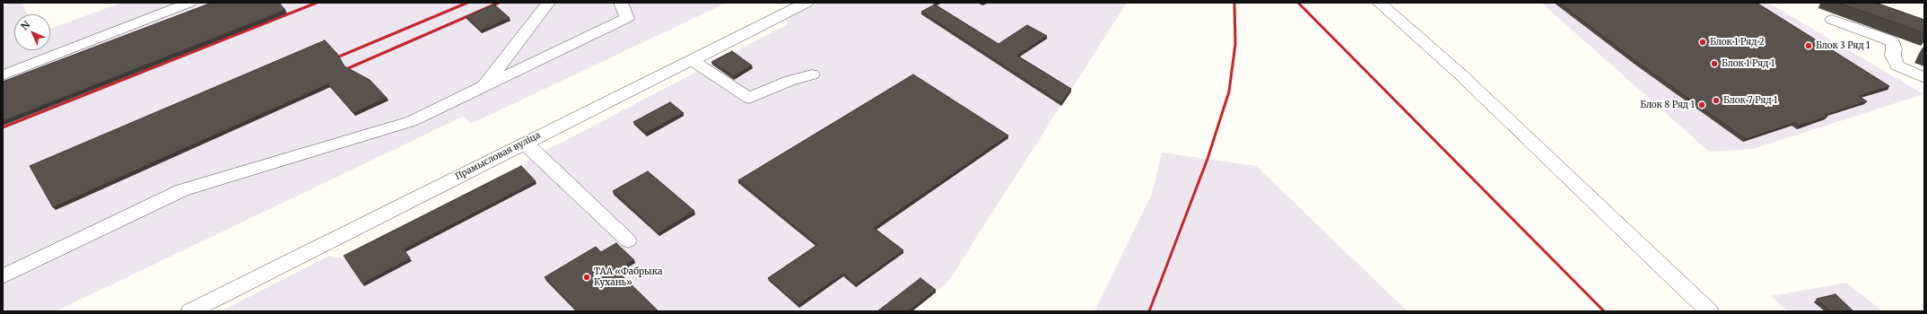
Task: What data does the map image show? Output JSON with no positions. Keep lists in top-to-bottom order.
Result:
{
  "streets": {
    "street": ["Прамысловая вуліца"]
  },
  "places": [
    "Блок 1 Ряд 2",
    "Блок 3 Ряд 1",
    "Блок 1 Ряд 1",
    "Блок 7 Ряд 1",
    "Блок 8 Ряд 1",
    "ТАА «Фабрыка Кухань»"
  ],
  "north": "top left"
}
